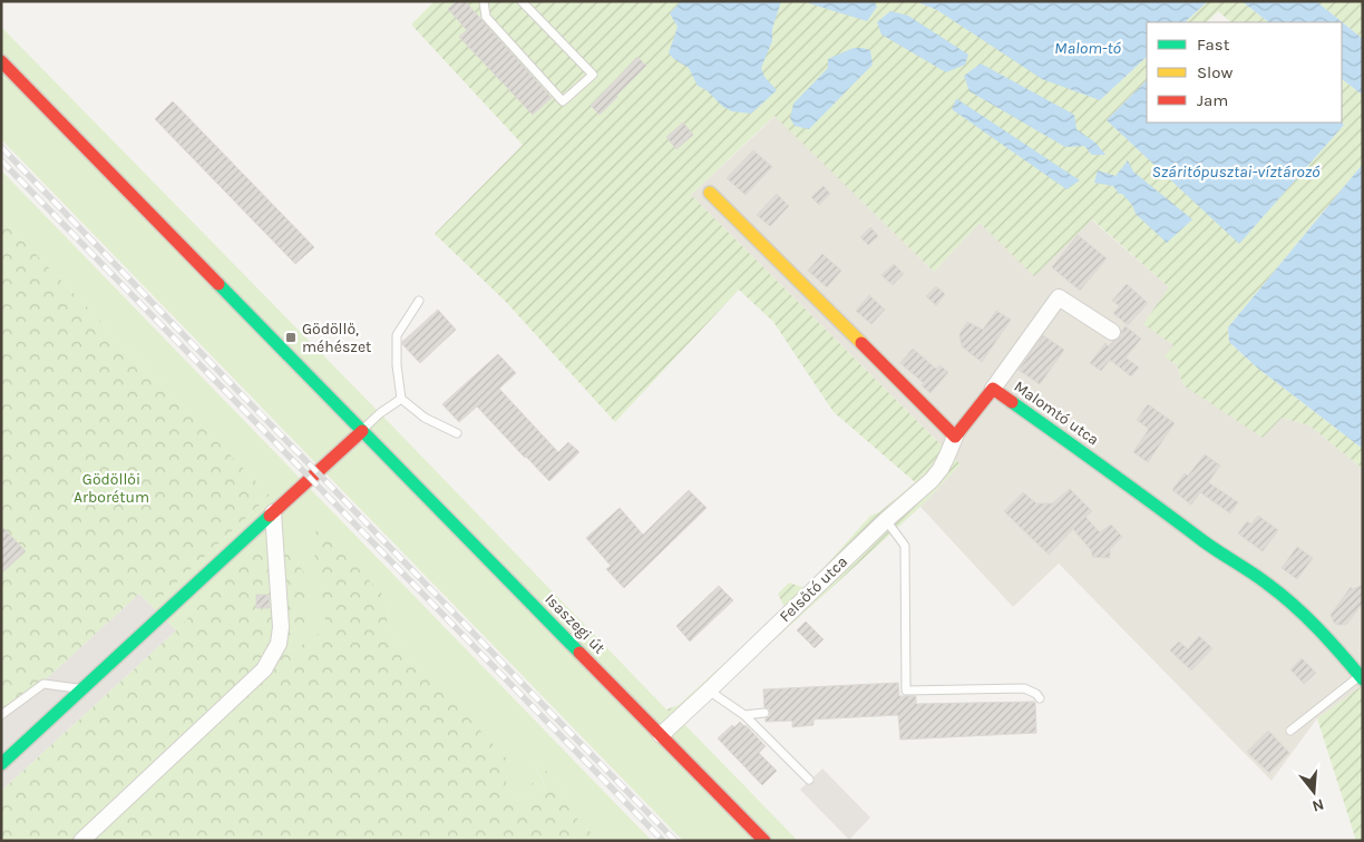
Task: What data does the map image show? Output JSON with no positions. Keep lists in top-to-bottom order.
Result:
{
  "streets": {
    "street": ["Malomtó utca", "Felsőtó utca", "Isaszegi út"]
  },
  "crossings": [
    ["Malomtó utca", "Felsőtó utca"],
    ["Felsőtó utca", "Isaszegi út"]
  ],
  "water": ["Malom-tó", "Száritópusztai-víztározó"],
  "parks": ["Gödöllői Arborétum"],
  "places": {
    "transit": ["Gödöllő, méhészet"]
  },
  "legend": ["Fast", "Slow", "Jam"],
  "north": "bottom"
}
